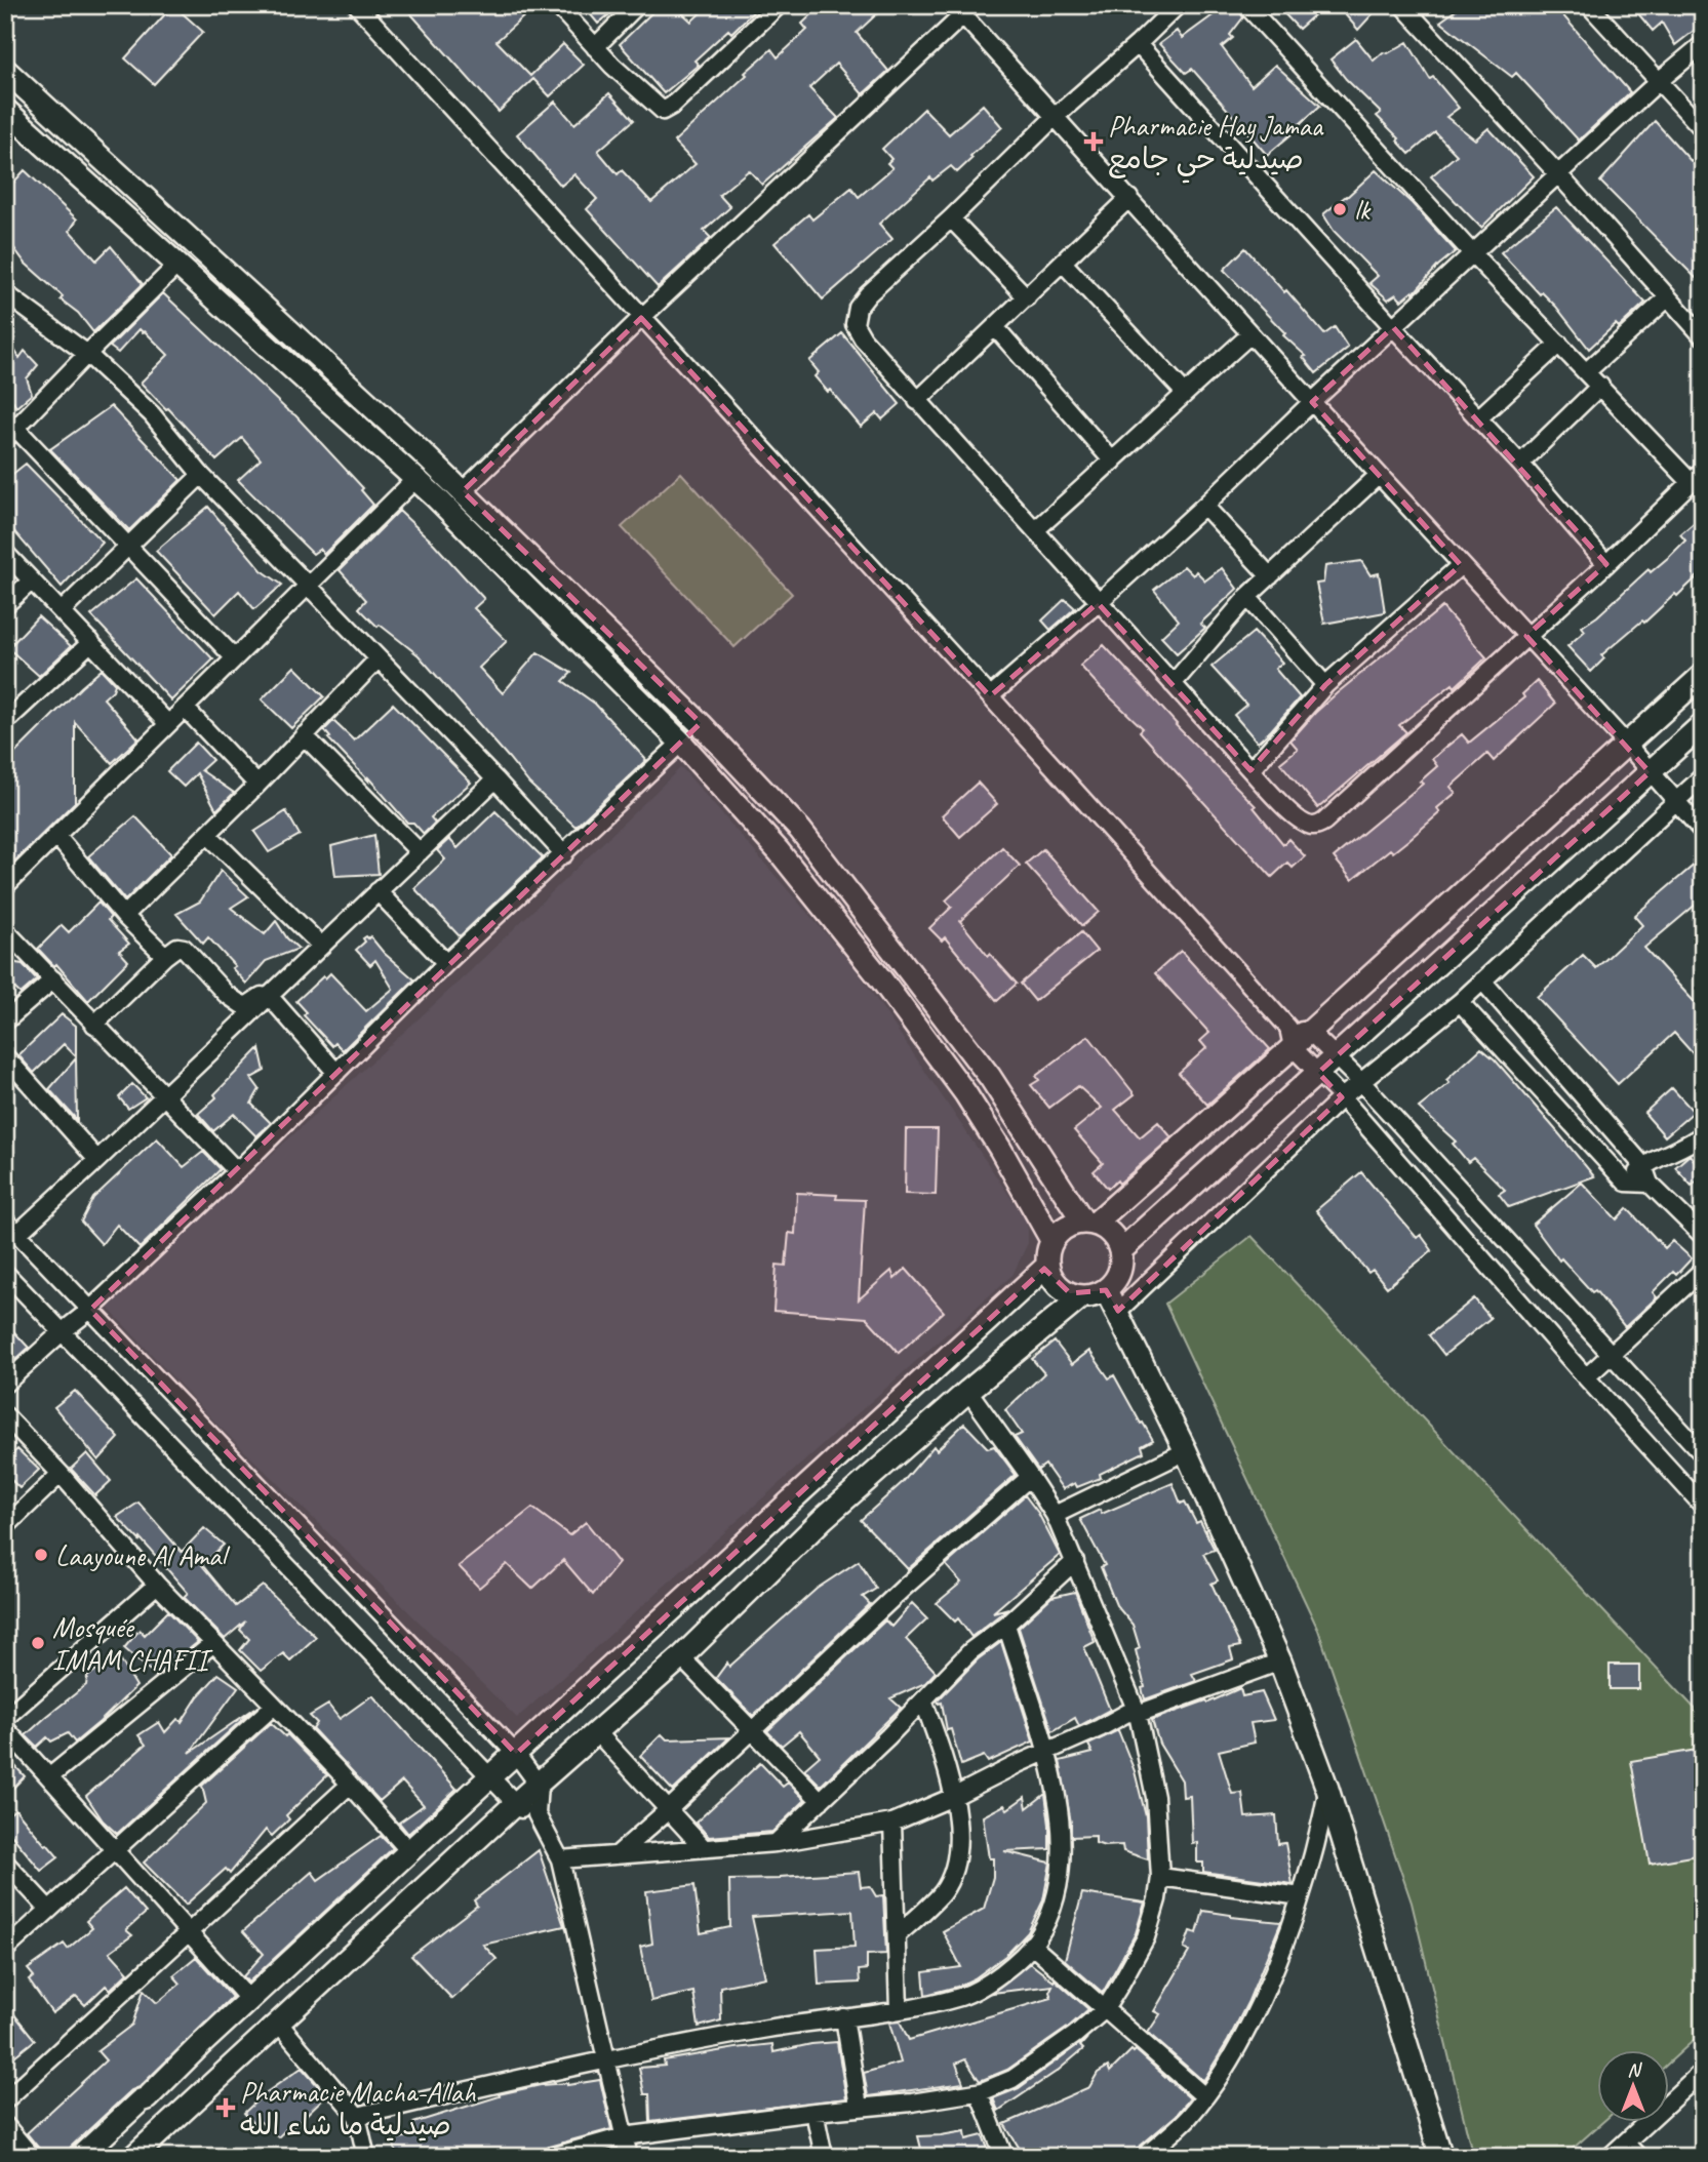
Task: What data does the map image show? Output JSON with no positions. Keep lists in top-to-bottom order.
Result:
{
  "places": {
    "health": ["Pharmacie Hay Jamaa صيدلية حي جامع", "Pharmacie Macha-Allah صيدلية ما شاء الله"],
    "other": ["lk", "Laayoune Al Amal", "Mosquée IMAM CHAFII"]
  },
  "north": "top"
}
